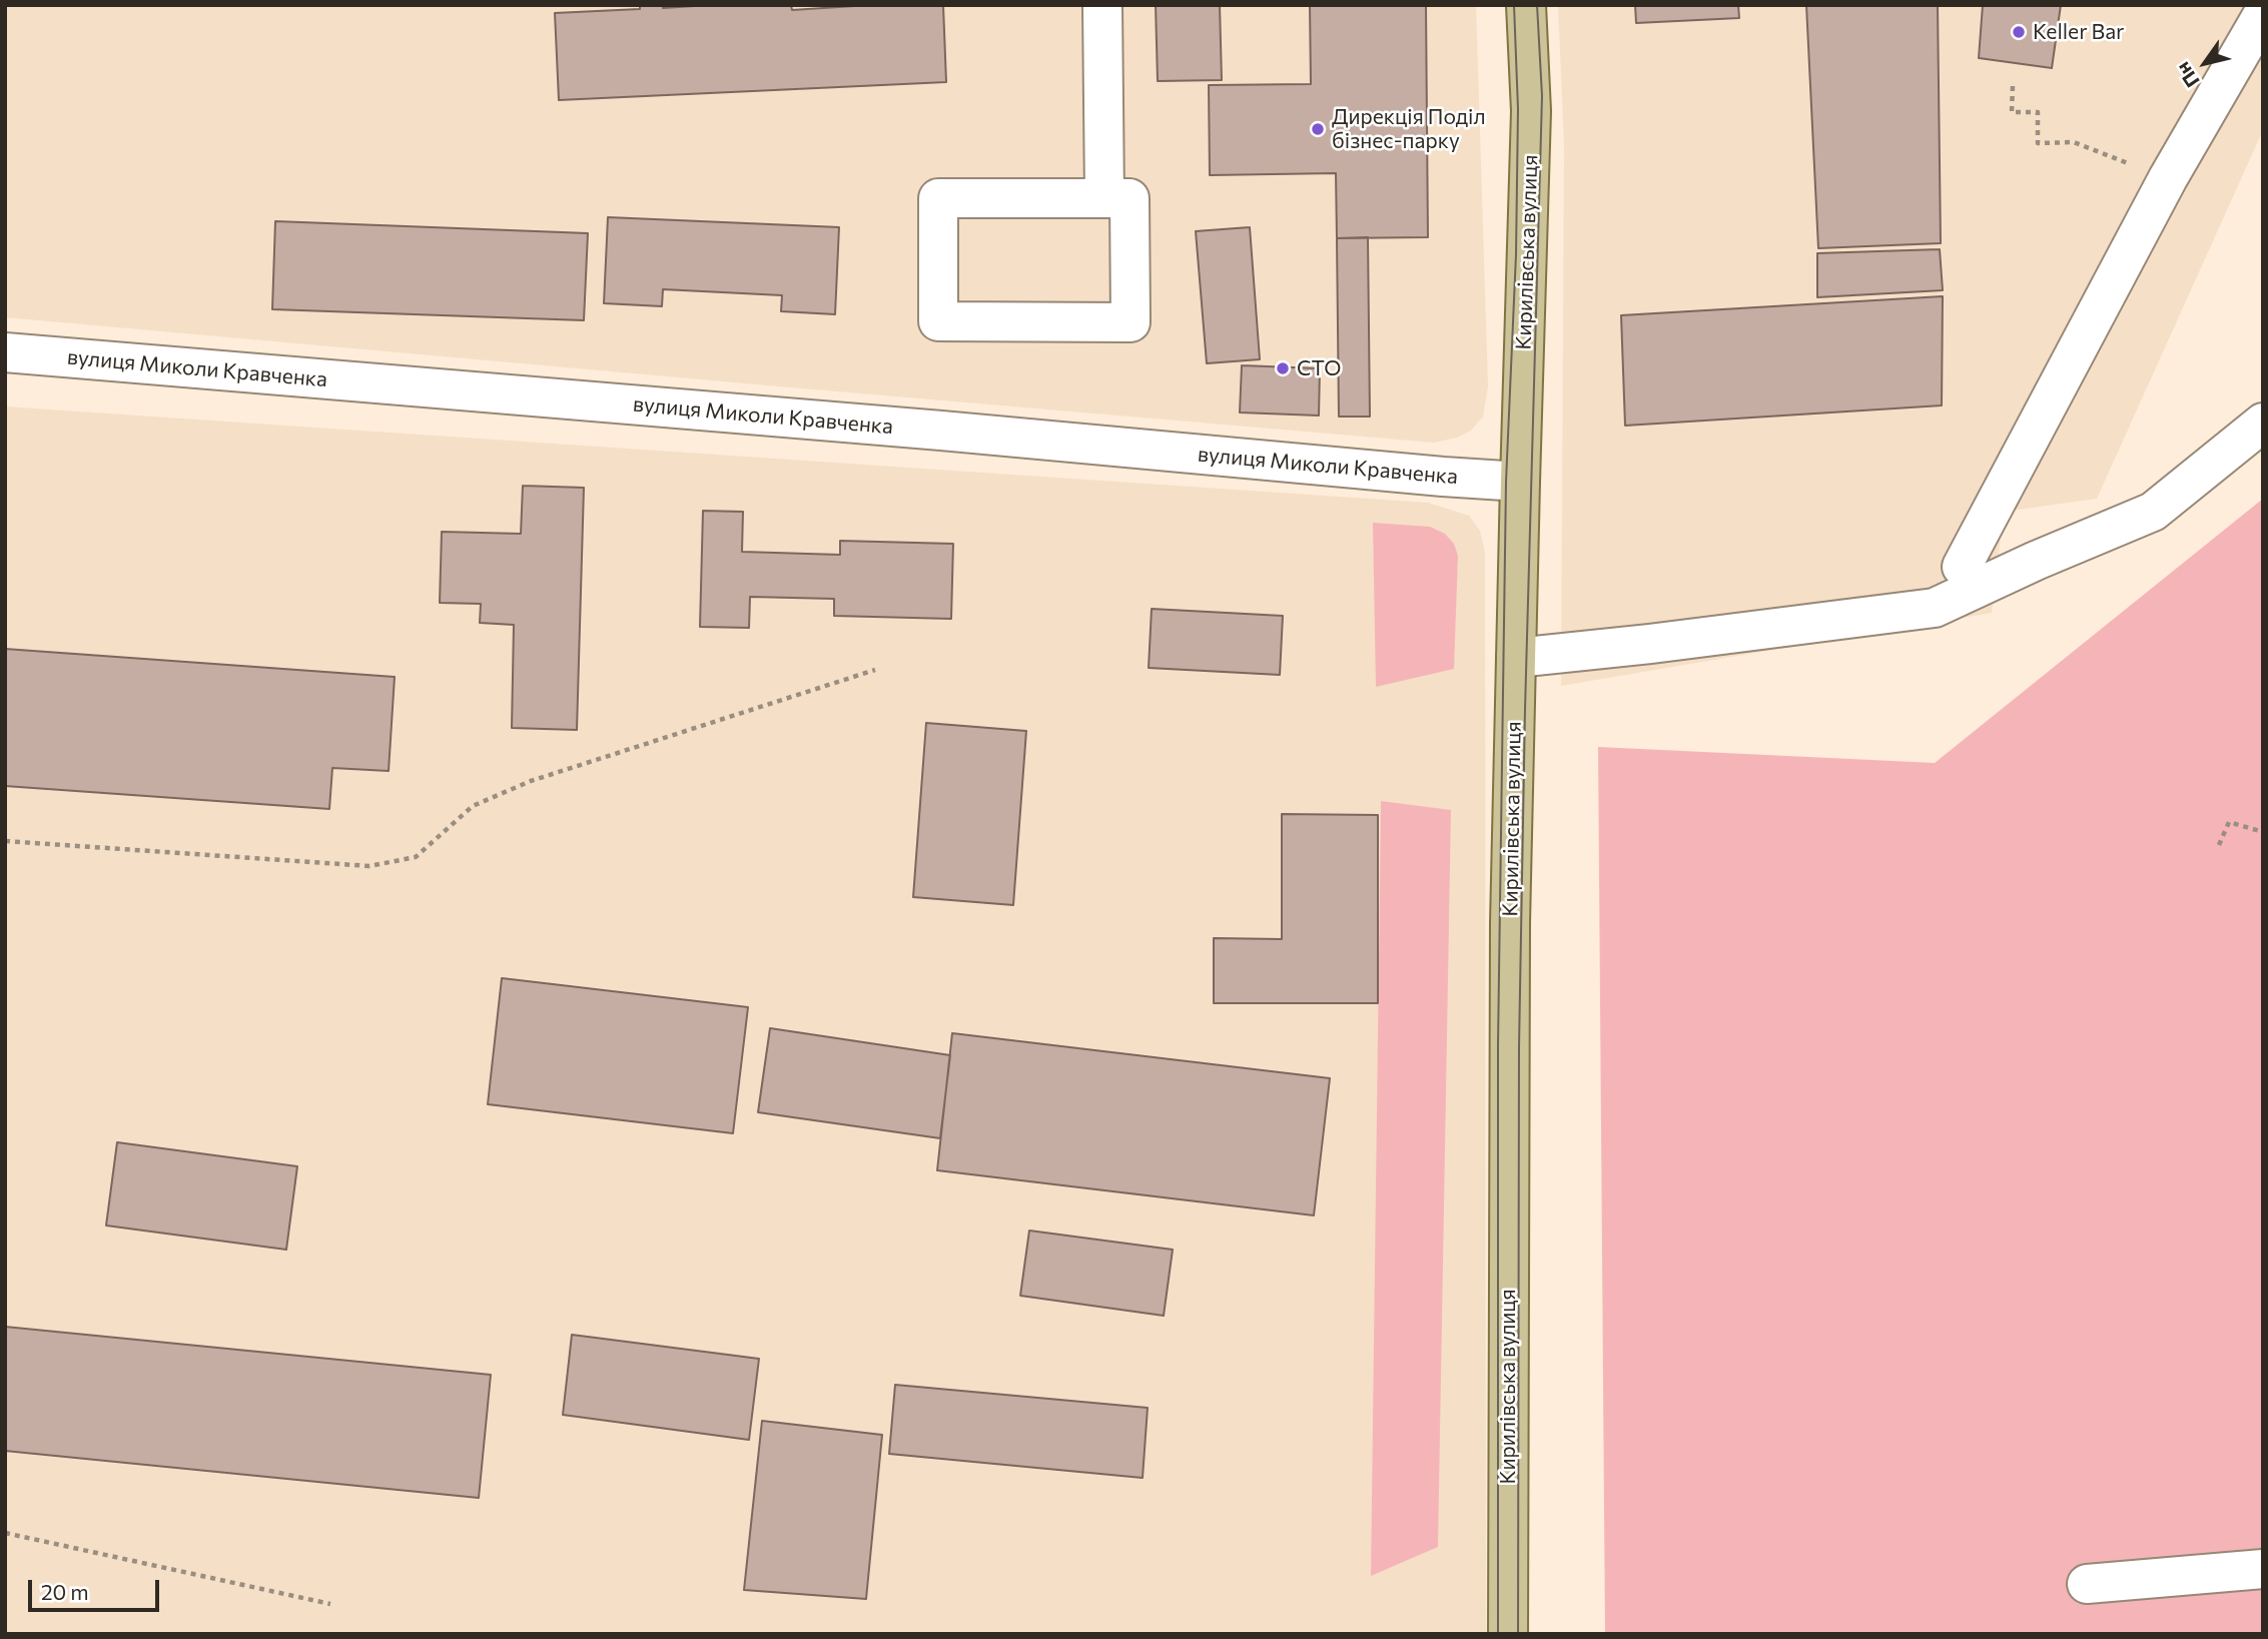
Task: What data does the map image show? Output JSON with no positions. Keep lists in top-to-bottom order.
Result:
{
  "streets": {
    "main road": ["Кирилівська вулиця"],
    "street": ["вулиця Миколи Кравченка"]
  },
  "crossings": [
    ["Кирилівська вулиця", "вулиця Миколи Кравченка"]
  ],
  "places": ["Keller Bar", "Дирекція Поділ бізнес-парку", "СТО"],
  "scale_bar": "20 m",
  "north": "bottom left"
}
